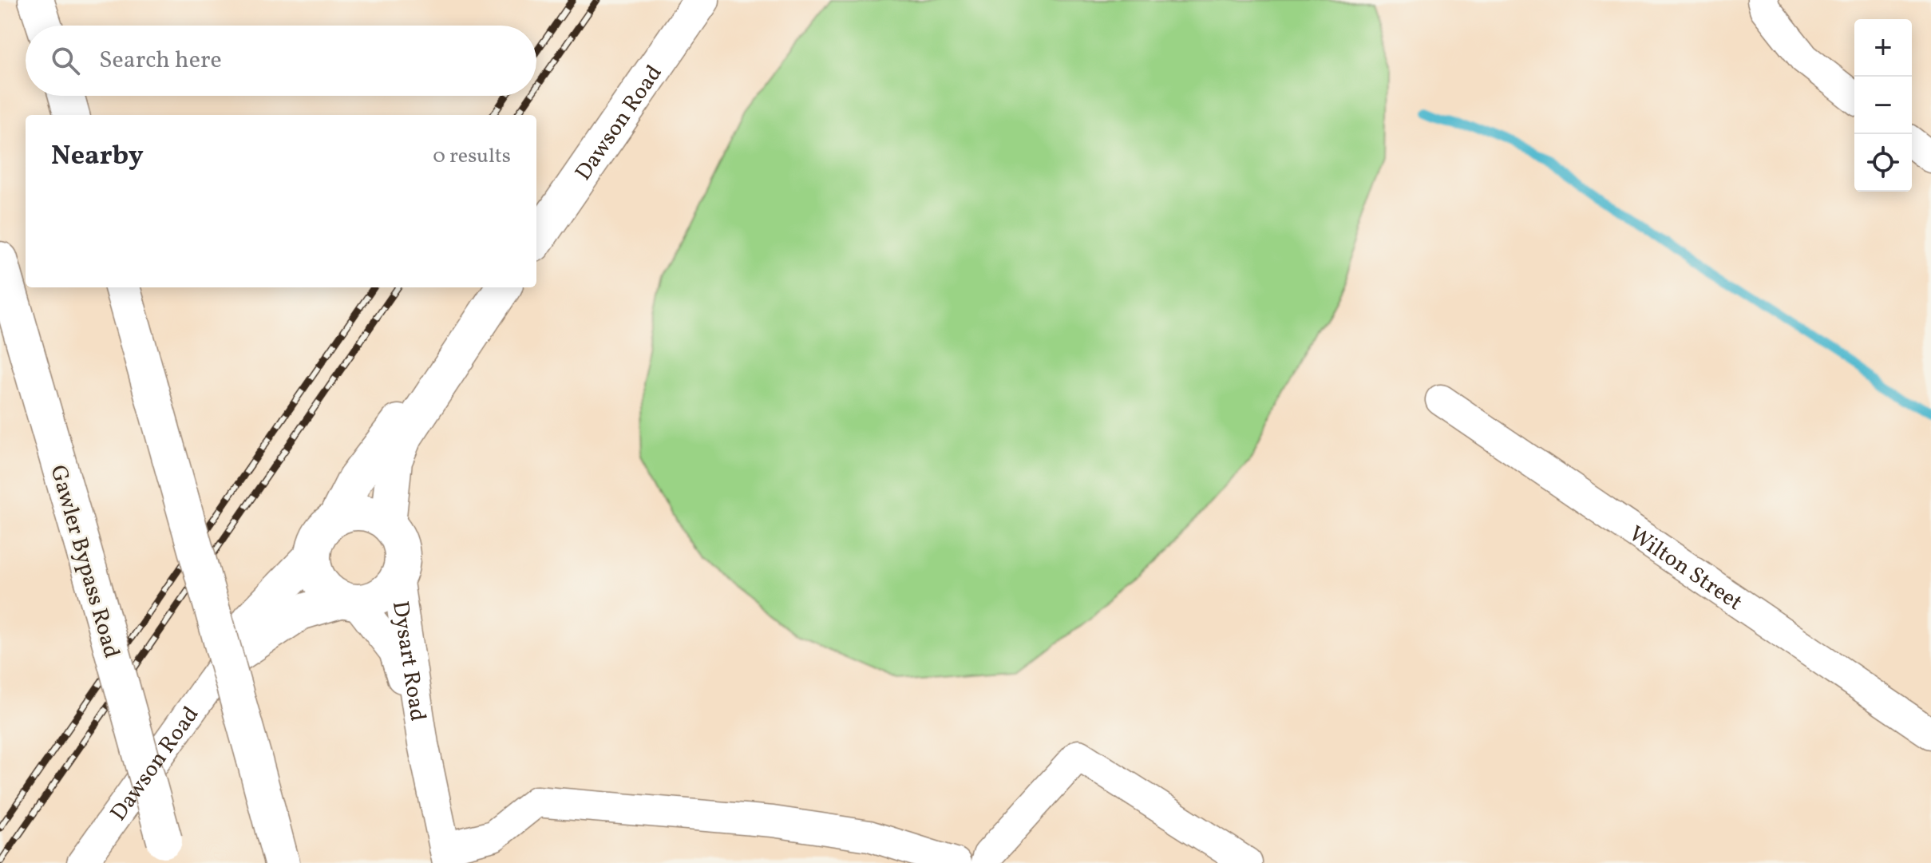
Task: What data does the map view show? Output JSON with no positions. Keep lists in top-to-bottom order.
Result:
{
  "streets": {
    "main road": ["Dawson Road", "Gawler Bypass Road"],
    "street": ["Wilton Street", "Dysart Road"]
  },
  "crossings": [
    ["Dawson Road", "Dysart Road"]
  ],
  "page": {
    "map_buttons": ["+", "−"],
    "search": "Search here",
    "heading": ["Nearby", "0 results"]
  }
}
